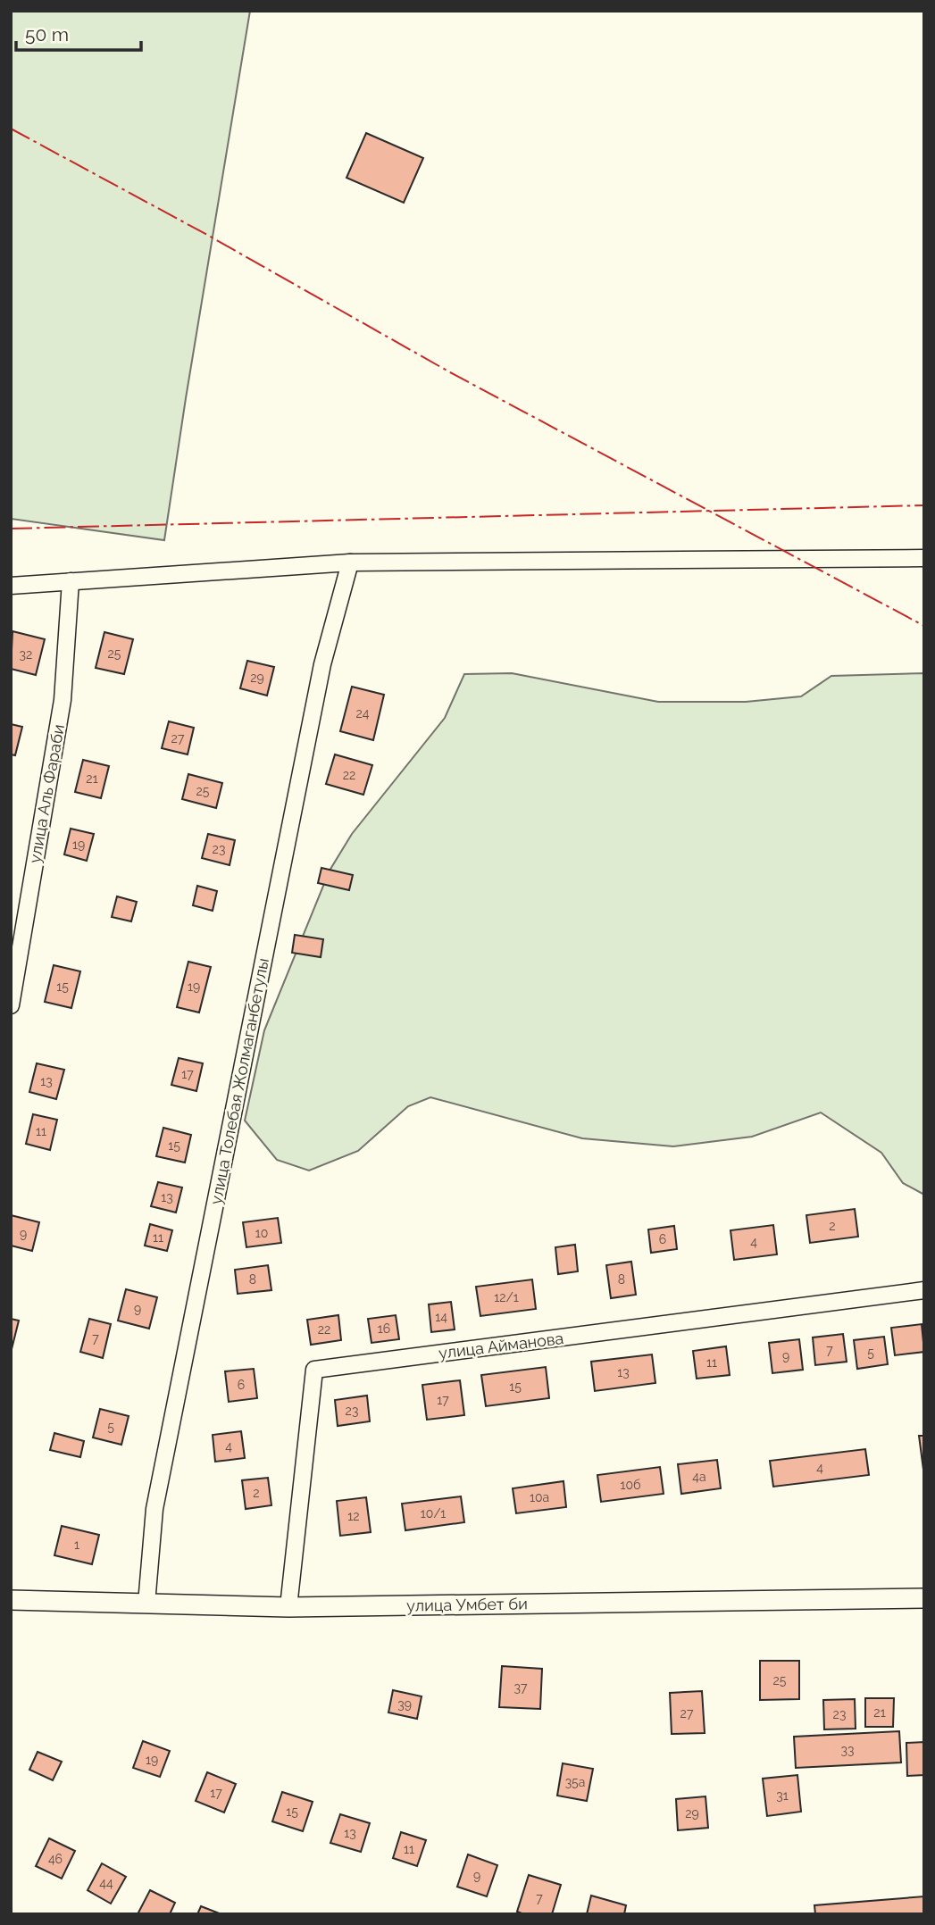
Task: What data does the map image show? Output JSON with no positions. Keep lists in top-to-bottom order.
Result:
{
  "streets": {
    "street": [
      "улица Аль Фараби",
      "улица Толебая Жолмаганбетулы",
      "улица Айманова",
      "улица Умбет би"
    ]
  },
  "crossings": [
    ["улица Толебая Жолмаганбетулы", "улица Умбет би"],
    ["улица Айманова", "улица Умбет би"]
  ],
  "house_numbers": [
    "25",
    "32",
    "29",
    "24",
    "27",
    "22",
    "21",
    "25",
    "19",
    "23",
    "15",
    "19",
    "17",
    "13",
    "11",
    "15",
    "13",
    "2",
    "10",
    "9",
    "11",
    "6",
    "4",
    "8",
    "8",
    "12/1",
    "9",
    "14",
    "16",
    "22",
    "7",
    "7",
    "5",
    "9",
    "11",
    "13",
    "6",
    "15",
    "17",
    "23",
    "5",
    "4",
    "4",
    "4а",
    "10б",
    "2",
    "10а",
    "10/1",
    "12",
    "1",
    "25",
    "37",
    "39",
    "21",
    "27",
    "23",
    "33",
    "19",
    "35а",
    "17",
    "31",
    "15",
    "29",
    "13",
    "11",
    "46",
    "9",
    "44",
    "7"
  ],
  "scale_bar": "50 m"
}
